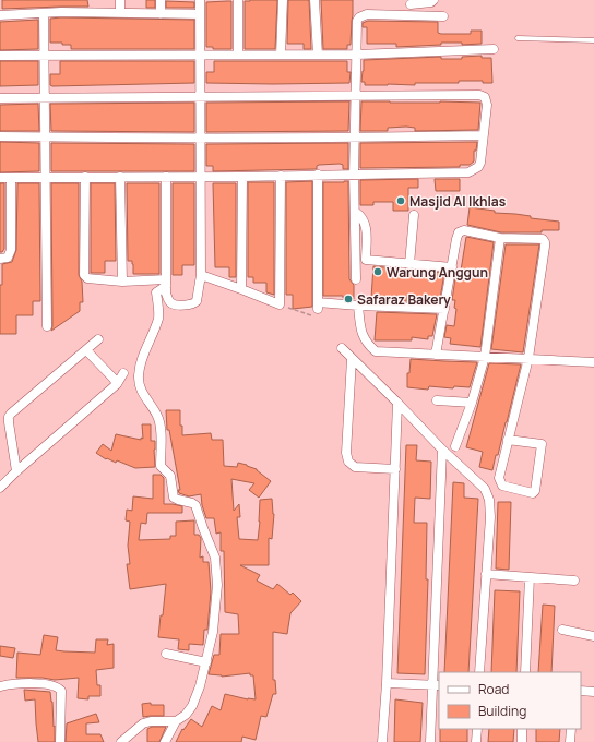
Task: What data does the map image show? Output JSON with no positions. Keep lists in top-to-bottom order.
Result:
{
  "places": ["Masjid Al Ikhlas", "Warung Anggun", "Safaraz Bakery"],
  "legend": ["Road", "Building"]
}
